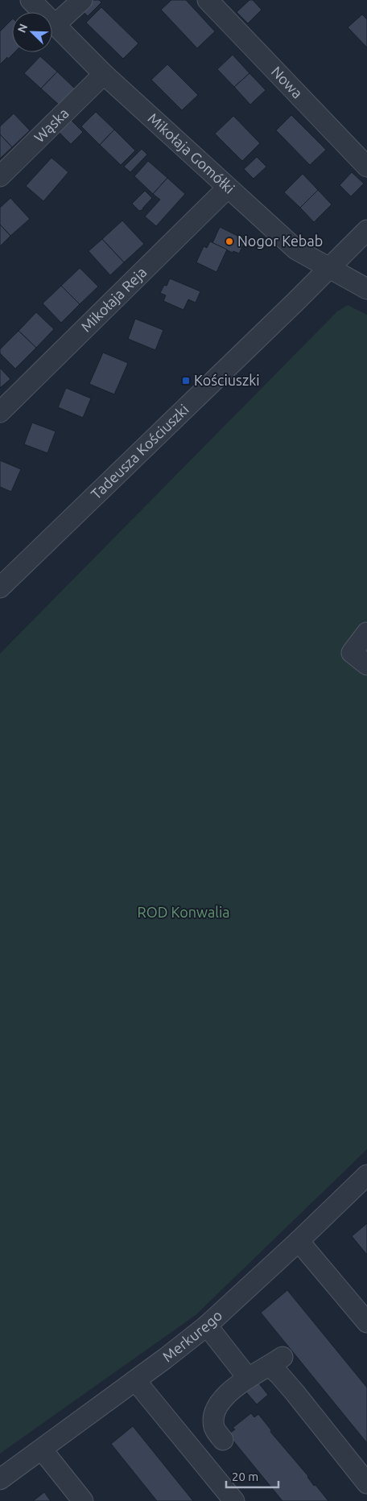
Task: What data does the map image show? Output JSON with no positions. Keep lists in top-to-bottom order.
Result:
{
  "streets": {
    "street": [
      "Nowa",
      "Wąska",
      "Mikołaja Gomółki",
      "Mikołaja Reja",
      "Tadeusza Kościuszki",
      "Merkurego"
    ]
  },
  "crossings": [
    ["Wąska", "Mikołaja Gomółki"],
    ["Mikołaja Gomółki", "Mikołaja Reja"],
    ["Mikołaja Gomółki", "Tadeusza Kościuszki"]
  ],
  "parks": ["ROD Konwalia"],
  "places": {
    "other": ["Nogor Kebab"],
    "transit": ["Kościuszki"]
  },
  "scale_bar": "20 m",
  "north": "top left"
}
